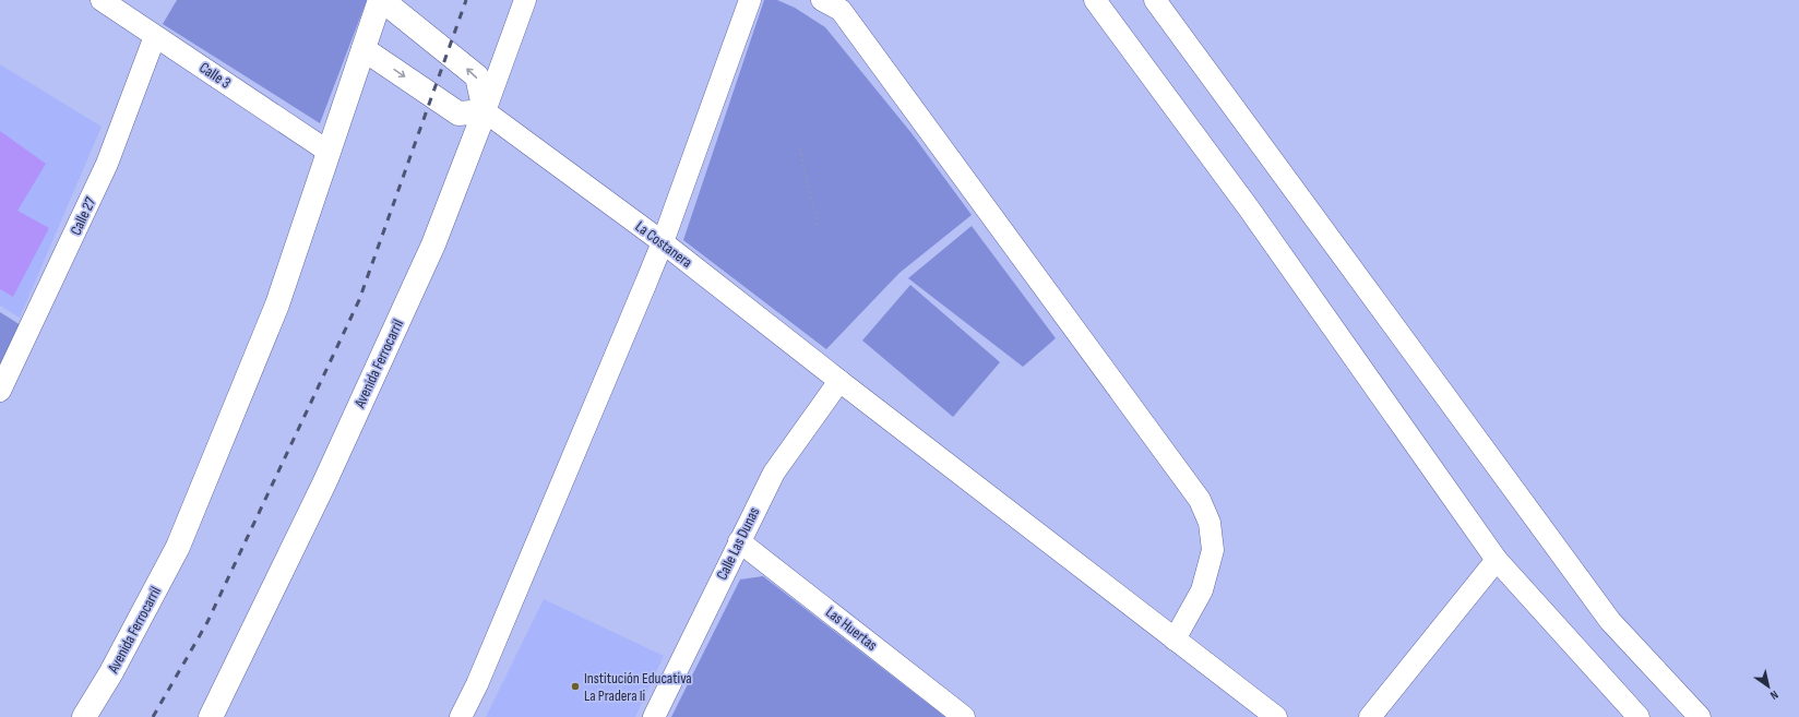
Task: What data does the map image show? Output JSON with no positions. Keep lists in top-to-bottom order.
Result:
{
  "streets": {
    "street": [
      "Calle 3",
      "Calle 27",
      "La Costanera",
      "Avenida Ferrocarril",
      "Calle Las Dunas",
      "Las Huertas"
    ]
  },
  "crossings": [
    ["Calle 3", "Calle 27"],
    ["Calle 3", "Avenida Ferrocarril"],
    ["La Costanera", "Avenida Ferrocarril"],
    ["La Costanera", "Calle Las Dunas"],
    ["Calle Las Dunas", "Las Huertas"]
  ],
  "places": ["Institución Educativa La Pradera Ii"],
  "north": "bottom right"
}
